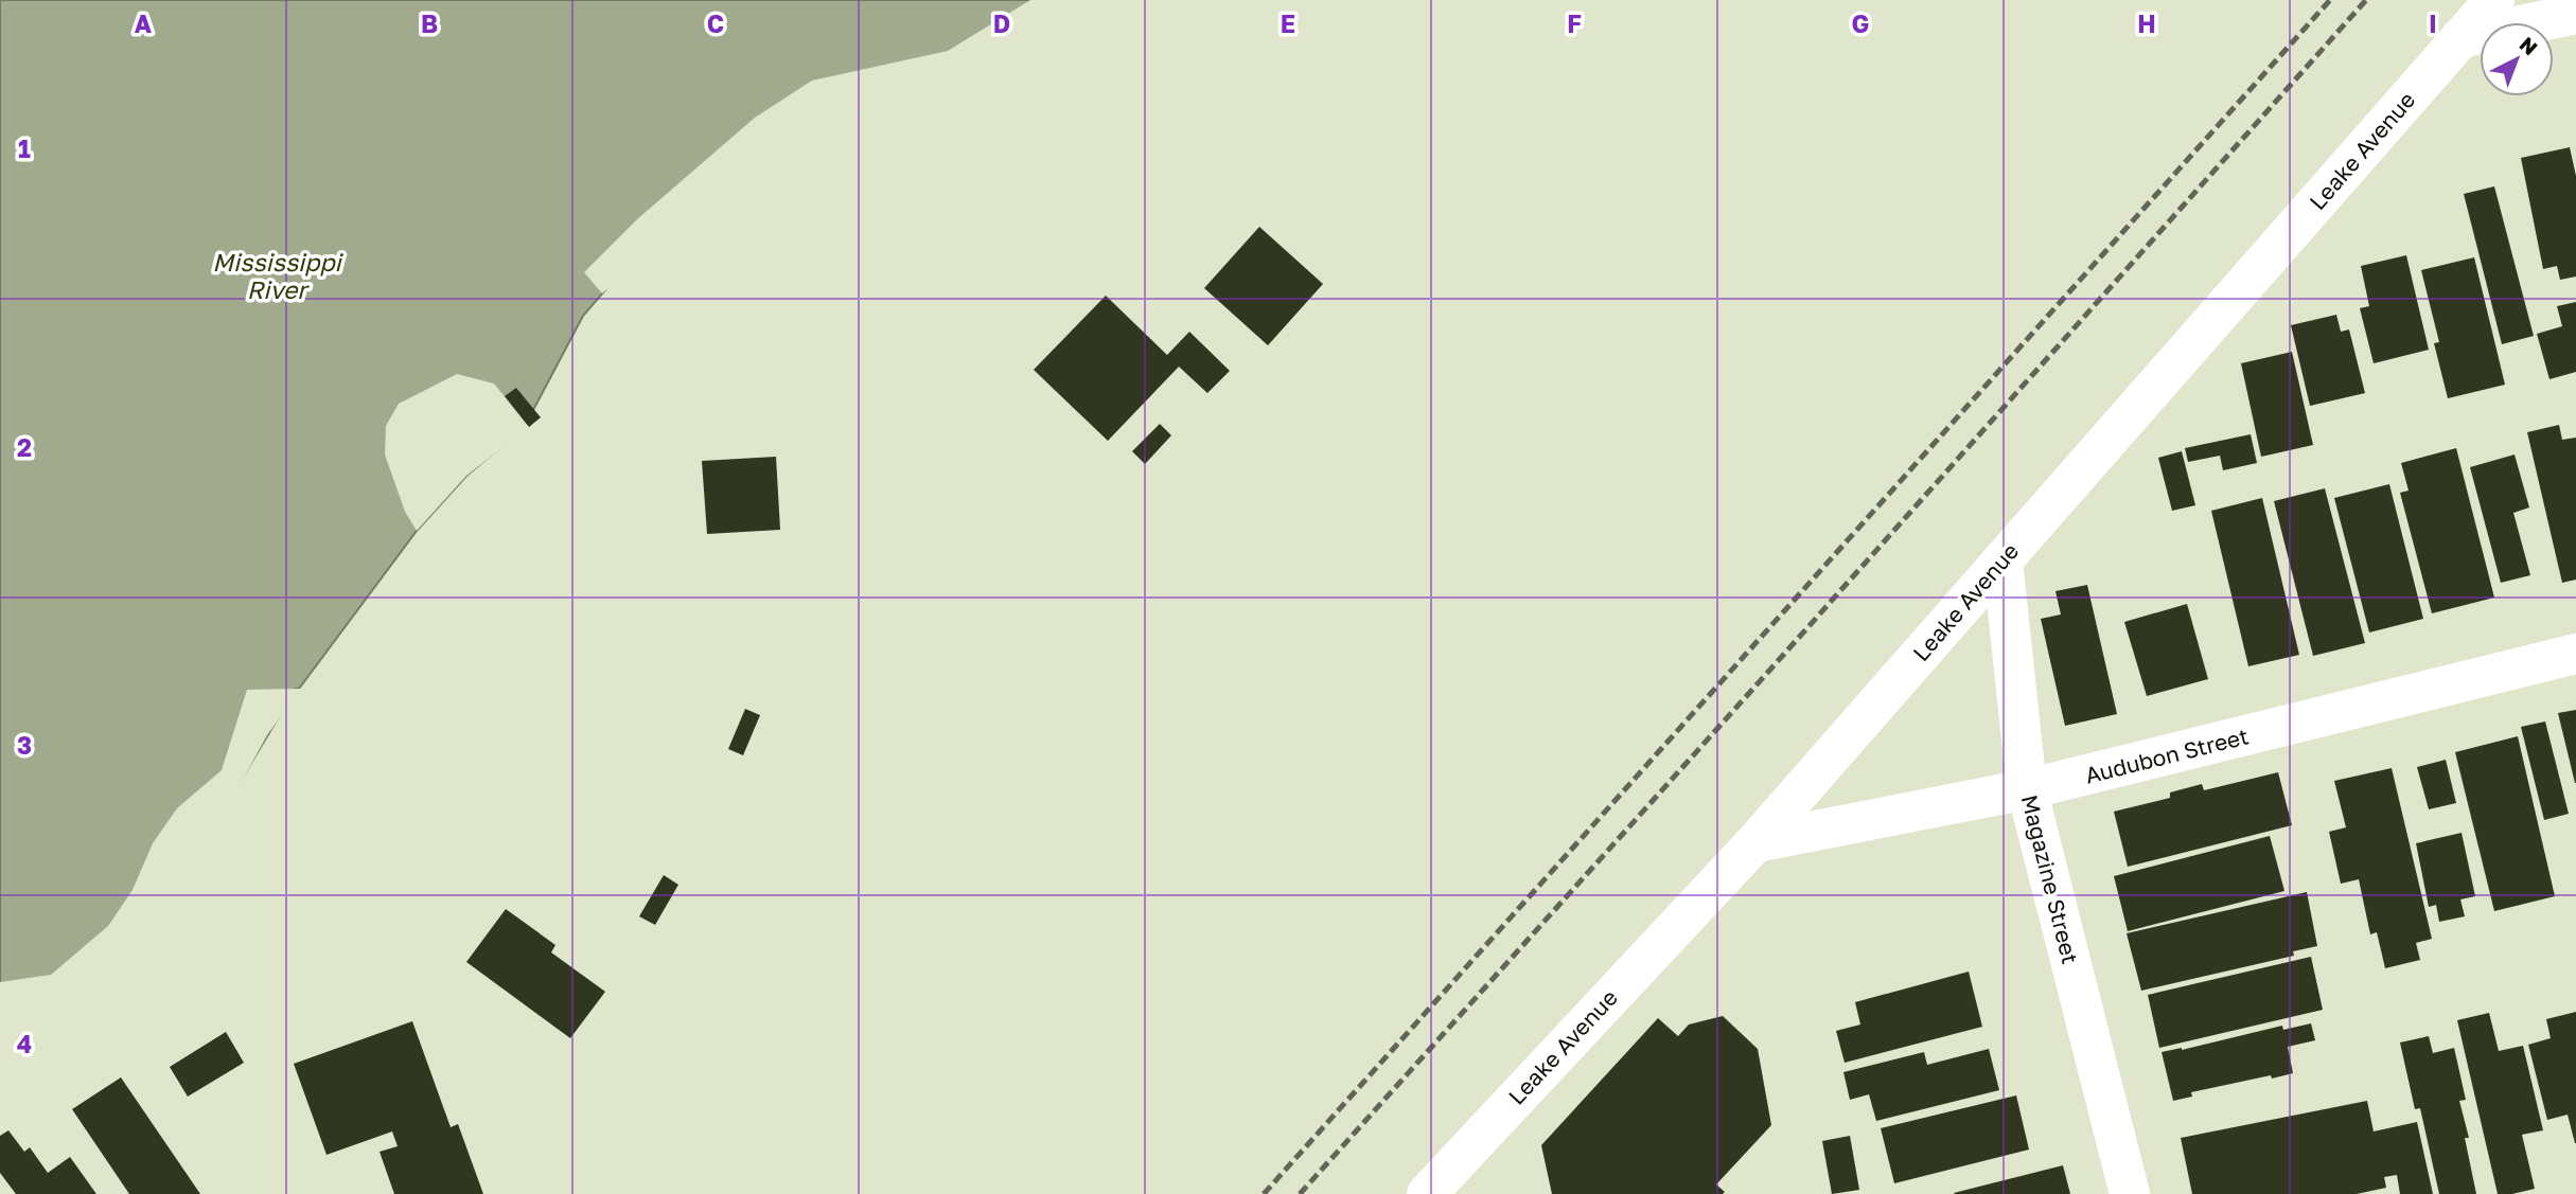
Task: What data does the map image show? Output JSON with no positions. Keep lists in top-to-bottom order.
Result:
{
  "streets": {
    "street": ["Leake Avenue", "Audubon Street", "Magazine Street"]
  },
  "crossings": [
    ["Leake Avenue", "Audubon Street"],
    ["Leake Avenue", "Magazine Street"],
    ["Audubon Street", "Magazine Street"]
  ],
  "water": ["Mississippi River"],
  "north": "top right",
  "grid": {
    "columns": [
      "A",
      "B",
      "C",
      "D",
      "E",
      "F",
      "G",
      "H",
      "I"
    ],
    "rows": [
      "1",
      "2",
      "3",
      "4"
    ]
  }
}
